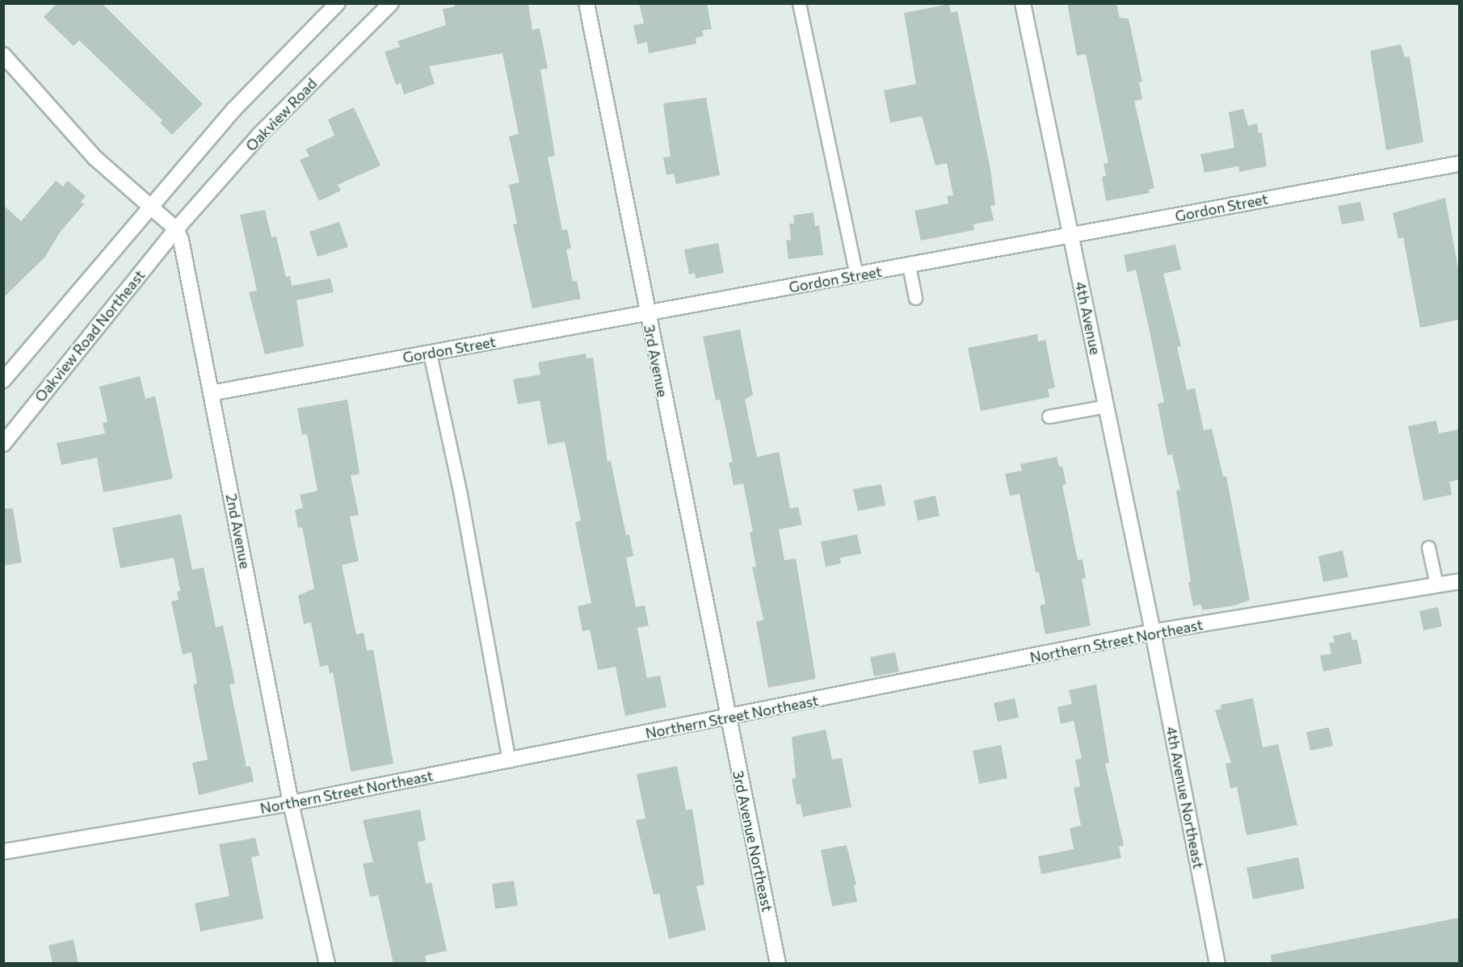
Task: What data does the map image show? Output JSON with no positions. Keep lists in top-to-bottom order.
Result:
{
  "streets": {
    "street": [
      "Oakview Road",
      "Gordon Street",
      "4th Avenue",
      "Oakview Road Northeast",
      "3rd Avenue",
      "2nd Avenue",
      "Northern Street Northeast",
      "4th Avenue Northeast",
      "3rd Avenue Northeast"
    ]
  },
  "crossings": [
    ["Oakview Road", "Oakview Road Northeast"],
    ["Oakview Road", "2nd Avenue"],
    ["Gordon Street", "4th Avenue"],
    ["Gordon Street", "3rd Avenue"],
    ["Gordon Street", "2nd Avenue"],
    ["4th Avenue", "Northern Street Northeast"],
    ["4th Avenue", "4th Avenue Northeast"],
    ["Oakview Road Northeast", "2nd Avenue"],
    ["3rd Avenue", "Northern Street Northeast"],
    ["3rd Avenue", "3rd Avenue Northeast"],
    ["2nd Avenue", "Northern Street Northeast"],
    ["Northern Street Northeast", "4th Avenue Northeast"],
    ["Northern Street Northeast", "3rd Avenue Northeast"]
  ]
}
